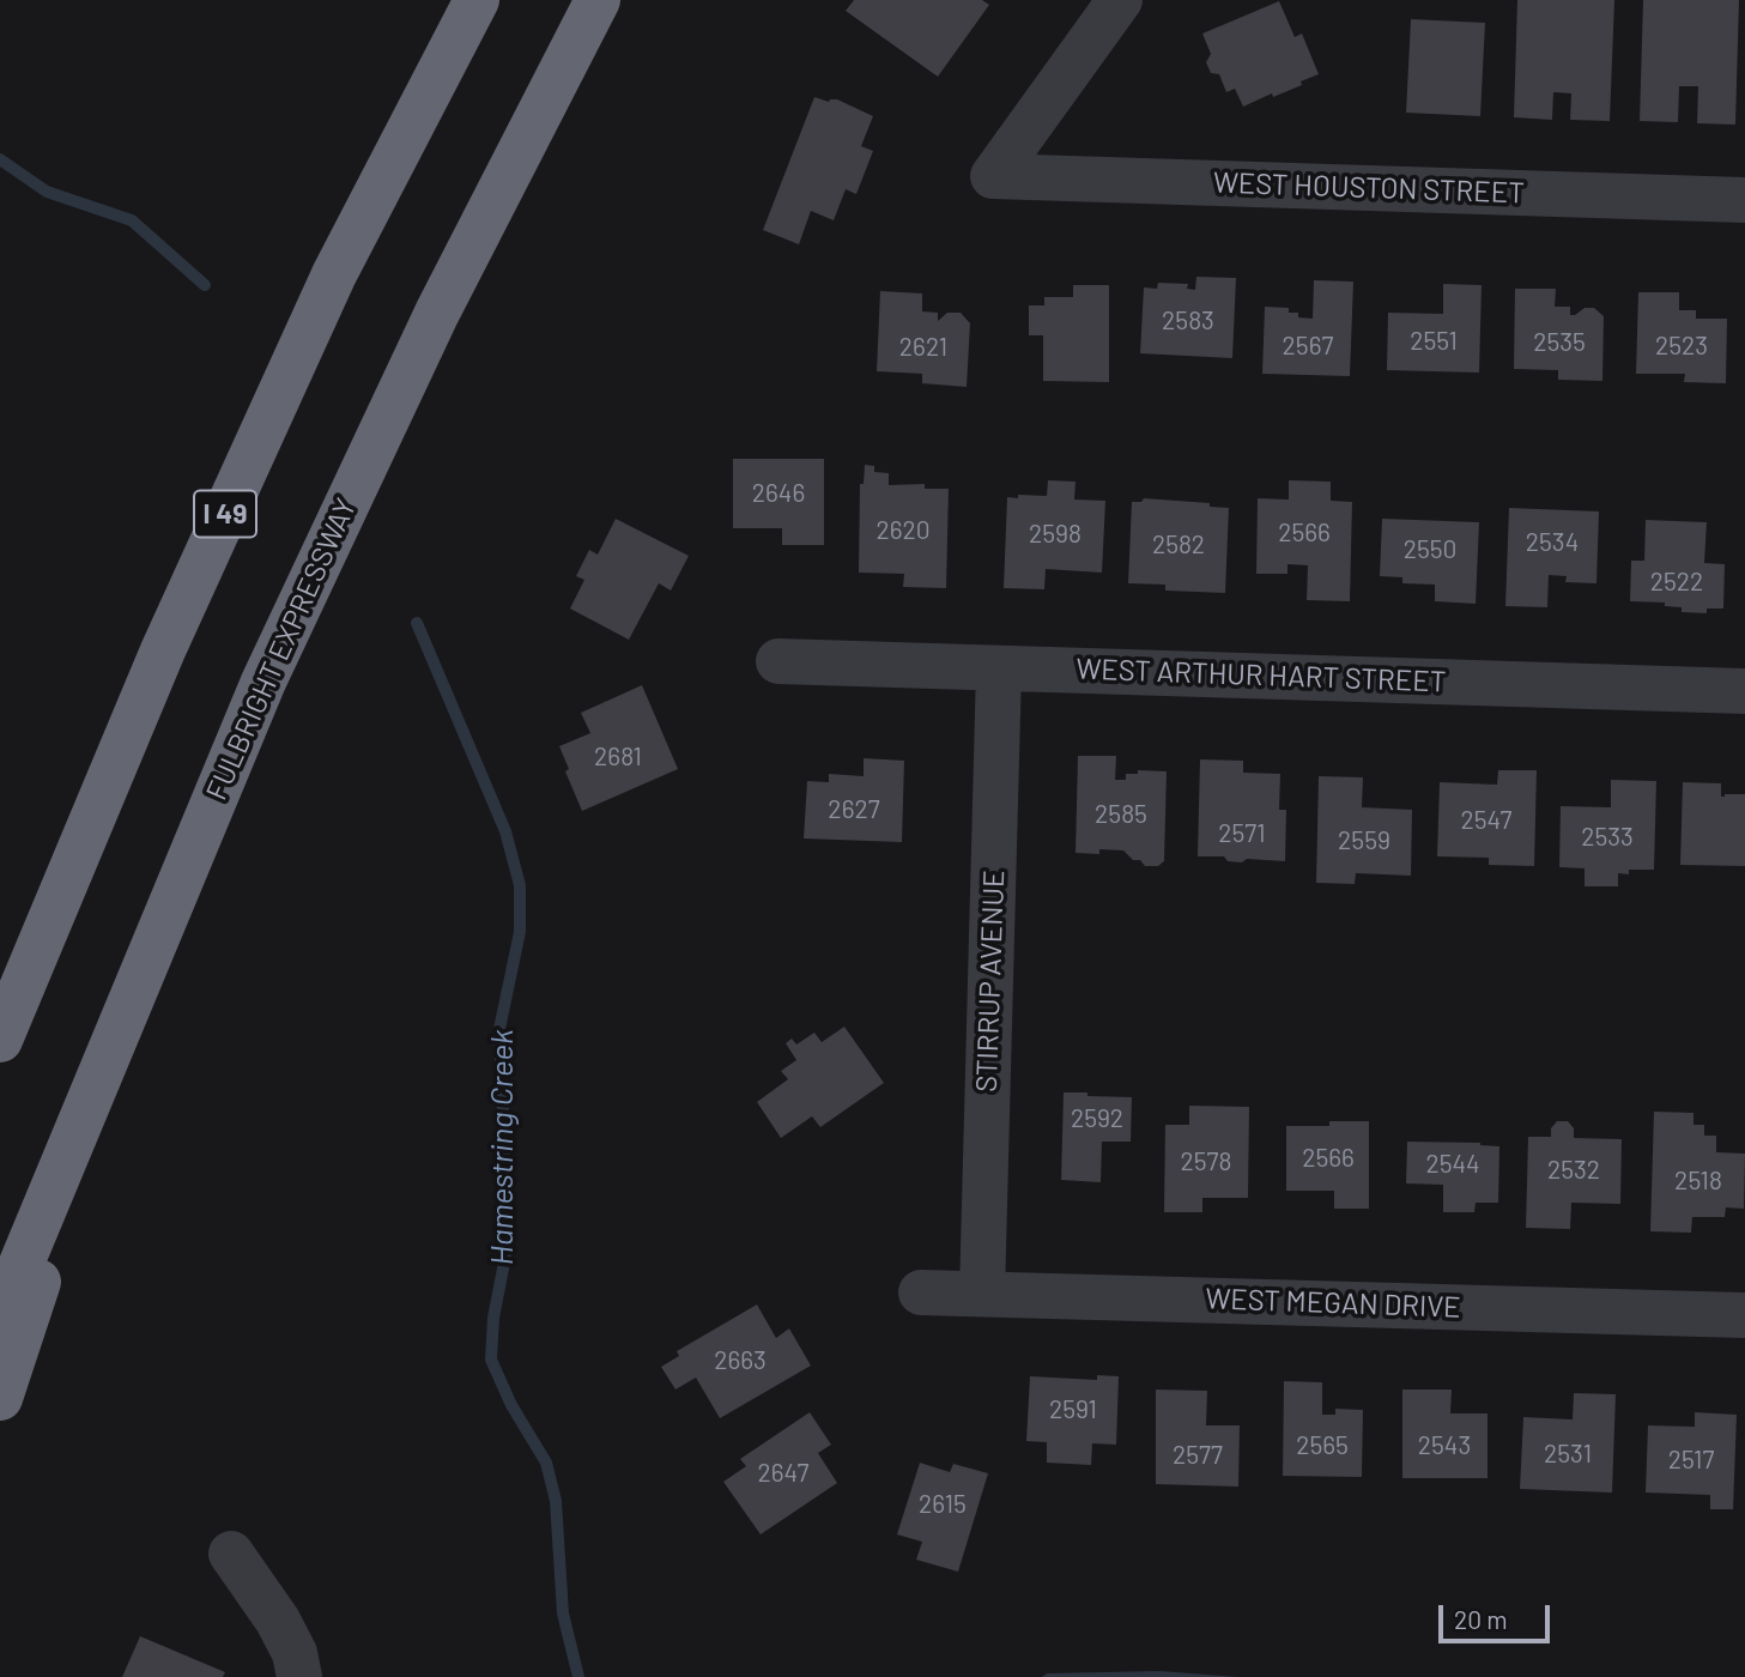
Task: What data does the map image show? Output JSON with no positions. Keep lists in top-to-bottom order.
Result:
{
  "streets": {
    "highway": ["I 49", "FULBRIGHT EXPRESSWAY"],
    "street": [
      "WEST HOUSTON STREET",
      "WEST ARTHUR HART STREET",
      "STIRRUP AVENUE",
      "WEST MEGAN DRIVE"
    ]
  },
  "crossings": [
    ["WEST ARTHUR HART STREET", "STIRRUP AVENUE"],
    ["STIRRUP AVENUE", "WEST MEGAN DRIVE"]
  ],
  "water": ["Hamestring Creek"],
  "house_numbers": [
    "2583",
    "2551",
    "2535",
    "2567",
    "2523",
    "2621",
    "2646",
    "2620",
    "2566",
    "2598",
    "2534",
    "2582",
    "2550",
    "2522",
    "2681",
    "2627",
    "2585",
    "2547",
    "2571",
    "2533",
    "2559",
    "2592",
    "2566",
    "2578",
    "2544",
    "2532",
    "2518",
    "2663",
    "2591",
    "2565",
    "2543",
    "2531",
    "2577",
    "2517",
    "2647",
    "2615"
  ],
  "scale_bar": "20 m"
}
